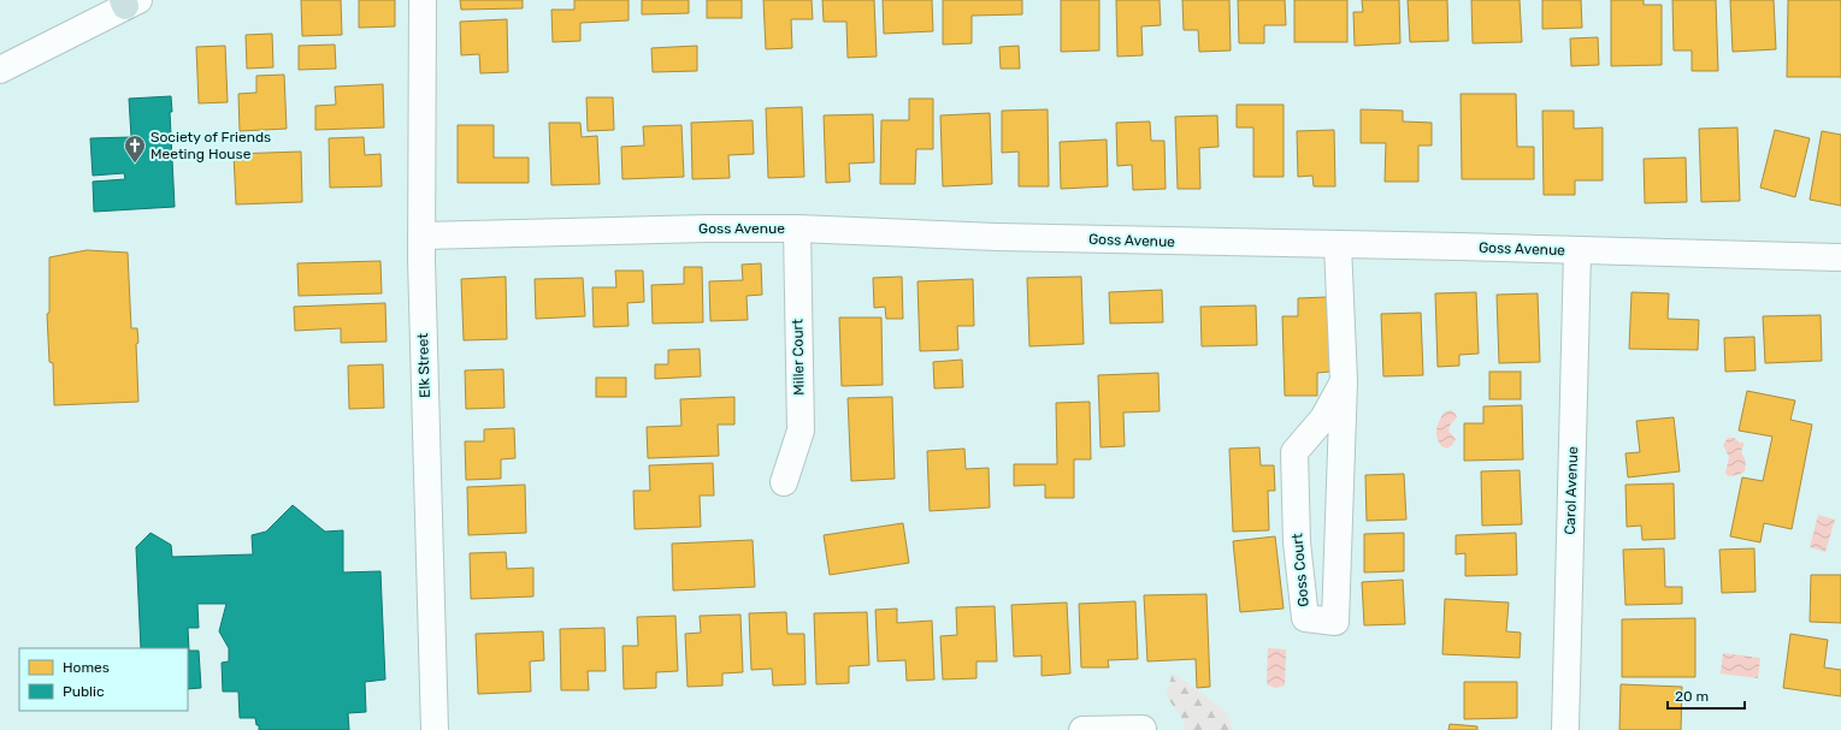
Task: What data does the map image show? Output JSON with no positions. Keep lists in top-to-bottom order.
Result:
{
  "streets": {
    "street": [
      "Goss Avenue",
      "Miller Court",
      "Elk Street",
      "Carol Avenue",
      "Goss Court"
    ]
  },
  "crossings": [
    ["Goss Avenue", "Miller Court"],
    ["Goss Avenue", "Elk Street"],
    ["Goss Avenue", "Carol Avenue"],
    ["Goss Avenue", "Goss Court"]
  ],
  "places": {
    "church": ["Society of Friends Meeting House"]
  },
  "legend": ["Homes", "Public"],
  "scale_bar": "20 m"
}
